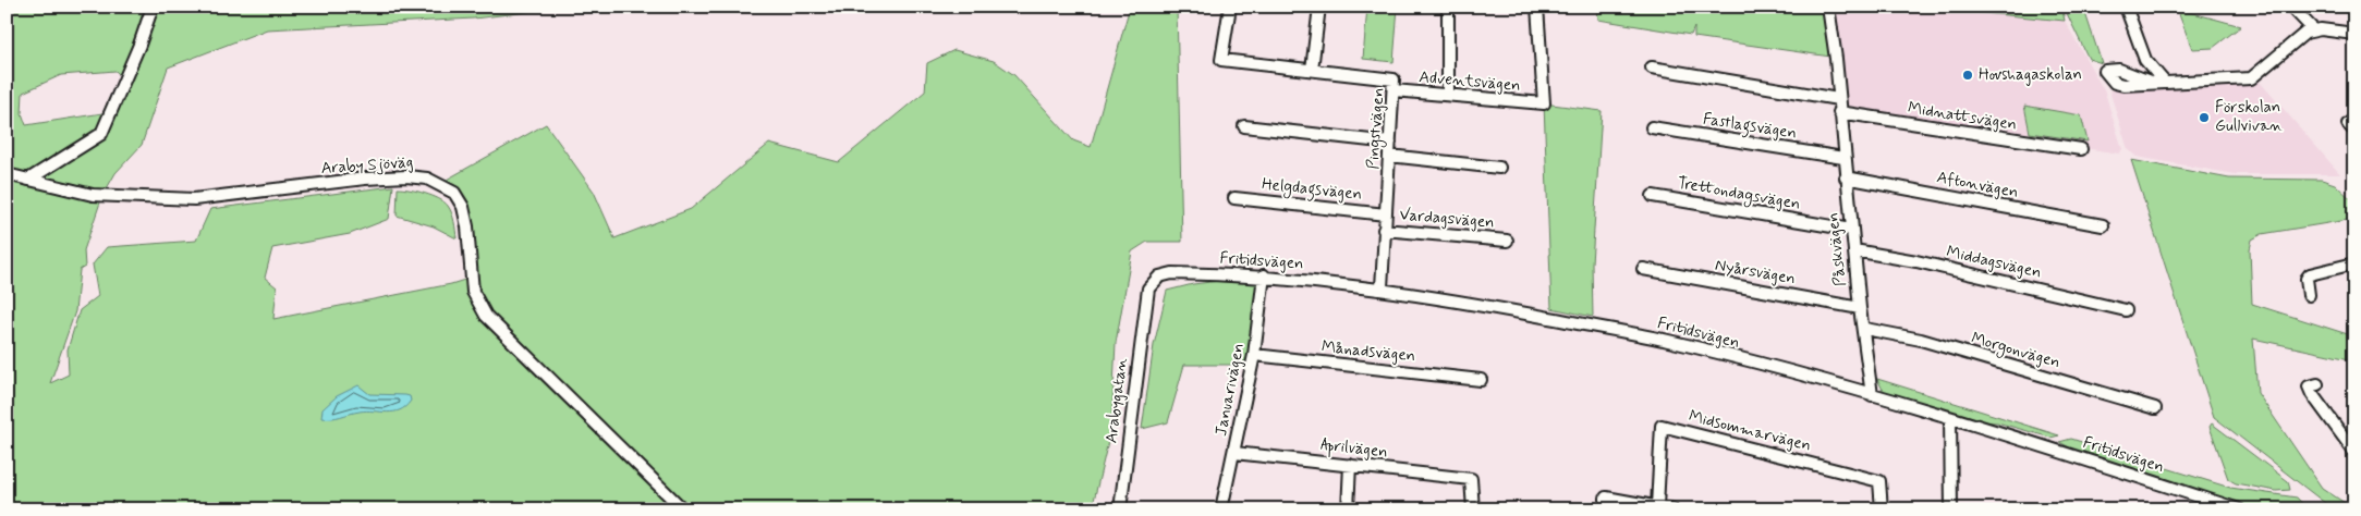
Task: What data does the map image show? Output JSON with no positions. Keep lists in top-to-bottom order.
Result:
{
  "streets": {
    "street": [
      "Adventsvägen",
      "Midnattsvägen",
      "Fastlagsvägen",
      "Pingstvägen",
      "Araby Sjöväg",
      "Aftonvägen",
      "Helgdagsvägen",
      "Trettondagsvägen",
      "Vardagsvägen",
      "Påskvägen",
      "Fritidsvägen",
      "Middagsvägen",
      "Nyårsvägen",
      "Morgonvägen",
      "Månadsvägen",
      "Januarivägen",
      "Arabygatan",
      "Midsommarvägen",
      "Aprilvägen"
    ]
  },
  "crossings": [
    ["Adventsvägen", "Pingstvägen"],
    ["Midnattsvägen", "Påskvägen"],
    ["Fastlagsvägen", "Påskvägen"],
    ["Pingstvägen", "Helgdagsvägen"],
    ["Pingstvägen", "Vardagsvägen"],
    ["Pingstvägen", "Fritidsvägen"],
    ["Aftonvägen", "Påskvägen"],
    ["Trettondagsvägen", "Påskvägen"],
    ["Påskvägen", "Fritidsvägen"],
    ["Påskvägen", "Middagsvägen"],
    ["Påskvägen", "Nyårsvägen"],
    ["Påskvägen", "Morgonvägen"],
    ["Fritidsvägen", "Januarivägen"],
    ["Fritidsvägen", "Arabygatan"],
    ["Månadsvägen", "Januarivägen"],
    ["Januarivägen", "Aprilvägen"]
  ],
  "places": ["Hovshagaskolan", "Förskolan Gullvivan"]
}
